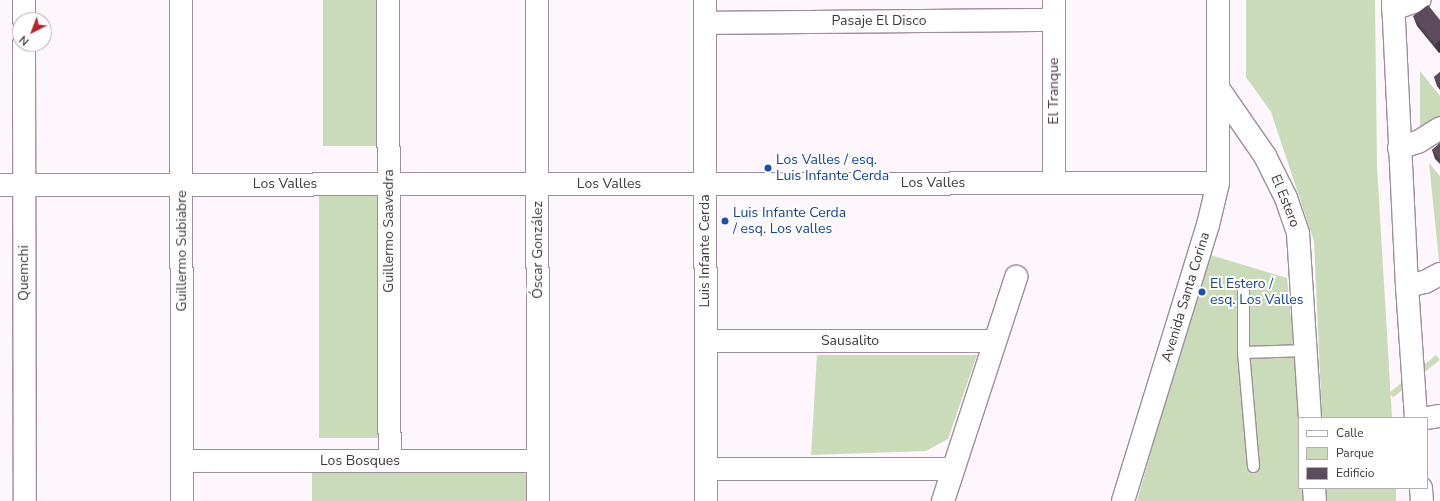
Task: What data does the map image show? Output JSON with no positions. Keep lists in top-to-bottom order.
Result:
{
  "streets": {
    "street": [
      "Pasaje El Disco",
      "El Tranque",
      "Los Valles",
      "El Estero",
      "Guillermo Saavedra",
      "Óscar González",
      "Guillermo Subiabre",
      "Luis Infante Cerda",
      "Quemchi",
      "Avenida Santa Corina",
      "Sausalito",
      "Los Bosques"
    ]
  },
  "crossings": [
    ["Pasaje El Disco", "El Tranque"],
    ["Pasaje El Disco", "Luis Infante Cerda"],
    ["El Tranque", "Los Valles"],
    ["Los Valles", "Guillermo Saavedra"],
    ["Los Valles", "Óscar González"],
    ["Los Valles", "Guillermo Subiabre"],
    ["Los Valles", "Luis Infante Cerda"],
    ["Los Valles", "Quemchi"],
    ["Los Valles", "Avenida Santa Corina"],
    ["El Estero", "Avenida Santa Corina"],
    ["Guillermo Saavedra", "Los Bosques"],
    ["Óscar González", "Los Bosques"],
    ["Guillermo Subiabre", "Los Bosques"],
    ["Luis Infante Cerda", "Sausalito"]
  ],
  "places": ["Los Valles / esq. Luis Infante Cerda", "Luis Infante Cerda / esq. Los valles", "El Estero / esq. Los Valles"],
  "legend": ["Calle", "Parque", "Edificio"],
  "north": "bottom left"
}
